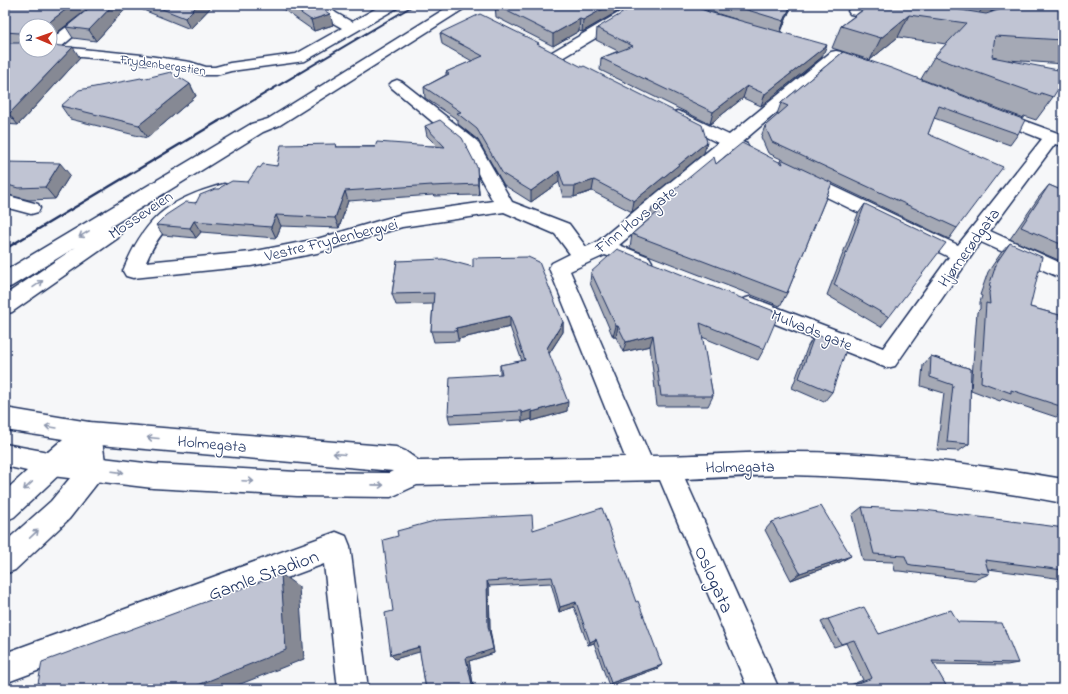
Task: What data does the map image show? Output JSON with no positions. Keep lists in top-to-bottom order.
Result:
{
  "streets": {
    "main road": [
      "Frydenbergstien",
      "Mosseveien",
      "Finn Hovs gate",
      "Vestre Frydenbergvei",
      "Hjørnerødgata",
      "Mulvads gate",
      "Holmegata",
      "Gamle Stadion",
      "Oslogata"
    ]
  },
  "crossings": [
    ["Finn Hovs gate", "Holmegata"],
    ["Finn Hovs gate", "Oslogata"],
    ["Hjørnerødgata", "Mulvads gate"],
    ["Holmegata", "Oslogata"]
  ],
  "north": "left"
}
